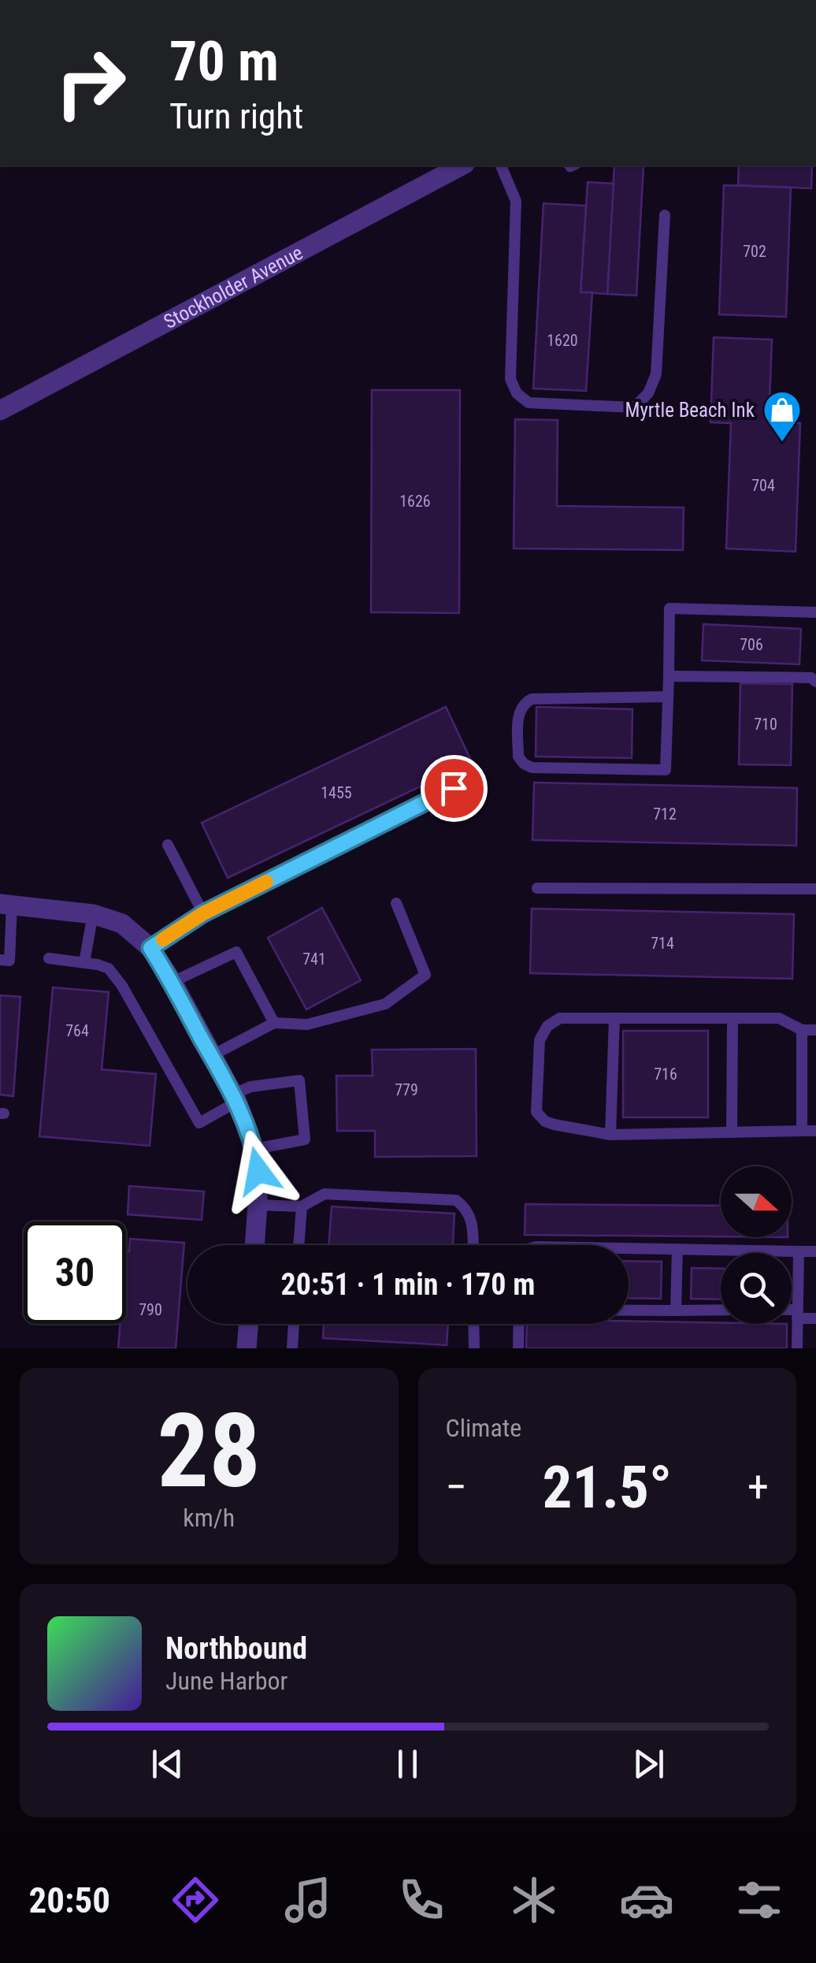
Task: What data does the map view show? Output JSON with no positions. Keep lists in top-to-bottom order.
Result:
{
  "streets": {
    "street": ["Stockholder Avenue"]
  },
  "places": {
    "shop": ["Myrtle Beach Ink"]
  },
  "house_numbers": [
    "702",
    "1620",
    "704",
    "1626",
    "706",
    "710",
    "1455",
    "712",
    "714",
    "741",
    "764",
    "716",
    "779",
    "790"
  ],
  "north": "right",
  "page": {
    "turn": ["70 m", "Turn right"],
    "limit": "30",
    "trip": "20:51 · 1 min · 170 m",
    "tile": [
      ["28", "km/h"],
      "Climate"
    ],
    "heat": ["−", "21.5°", "+"],
    "song": ["Northbound", "June Harbor"],
    "tabs": "20:50"
  }
}
